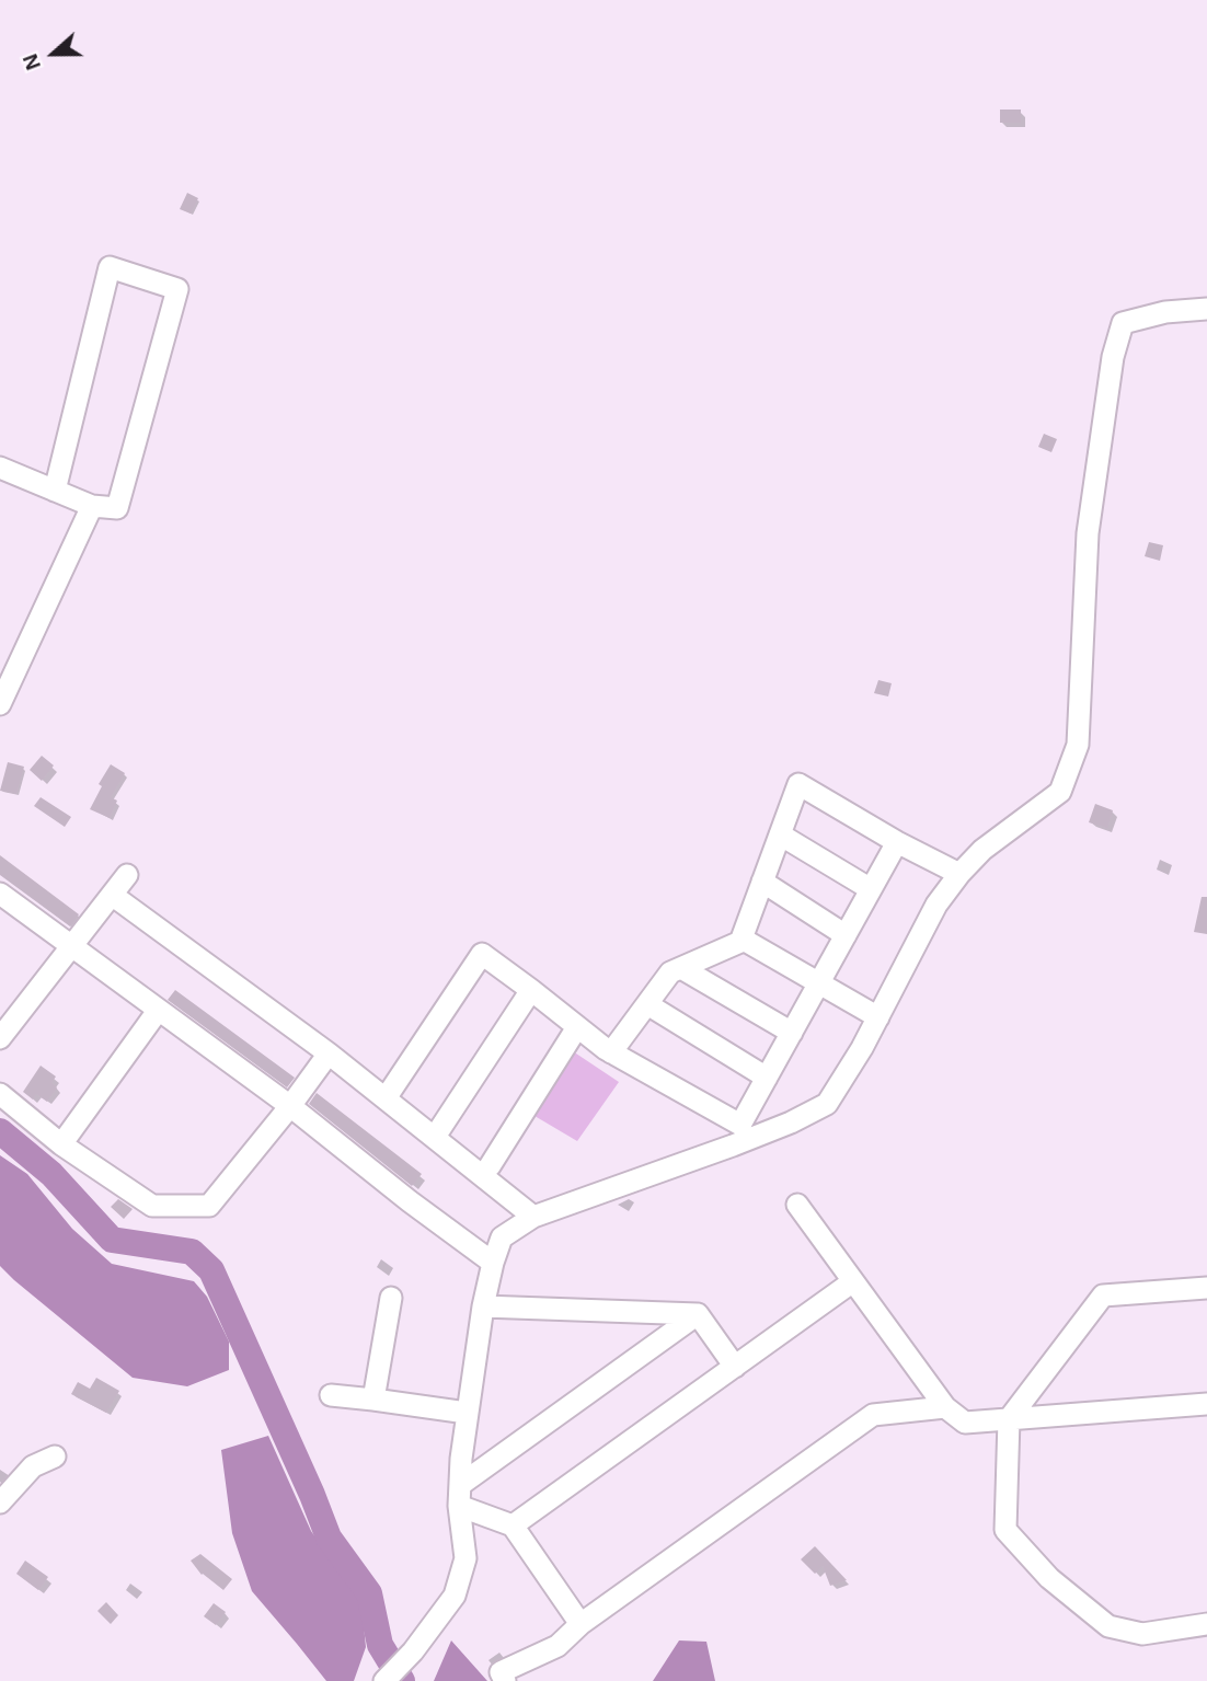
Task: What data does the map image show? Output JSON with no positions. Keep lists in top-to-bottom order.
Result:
{
  "north": "left"
}
